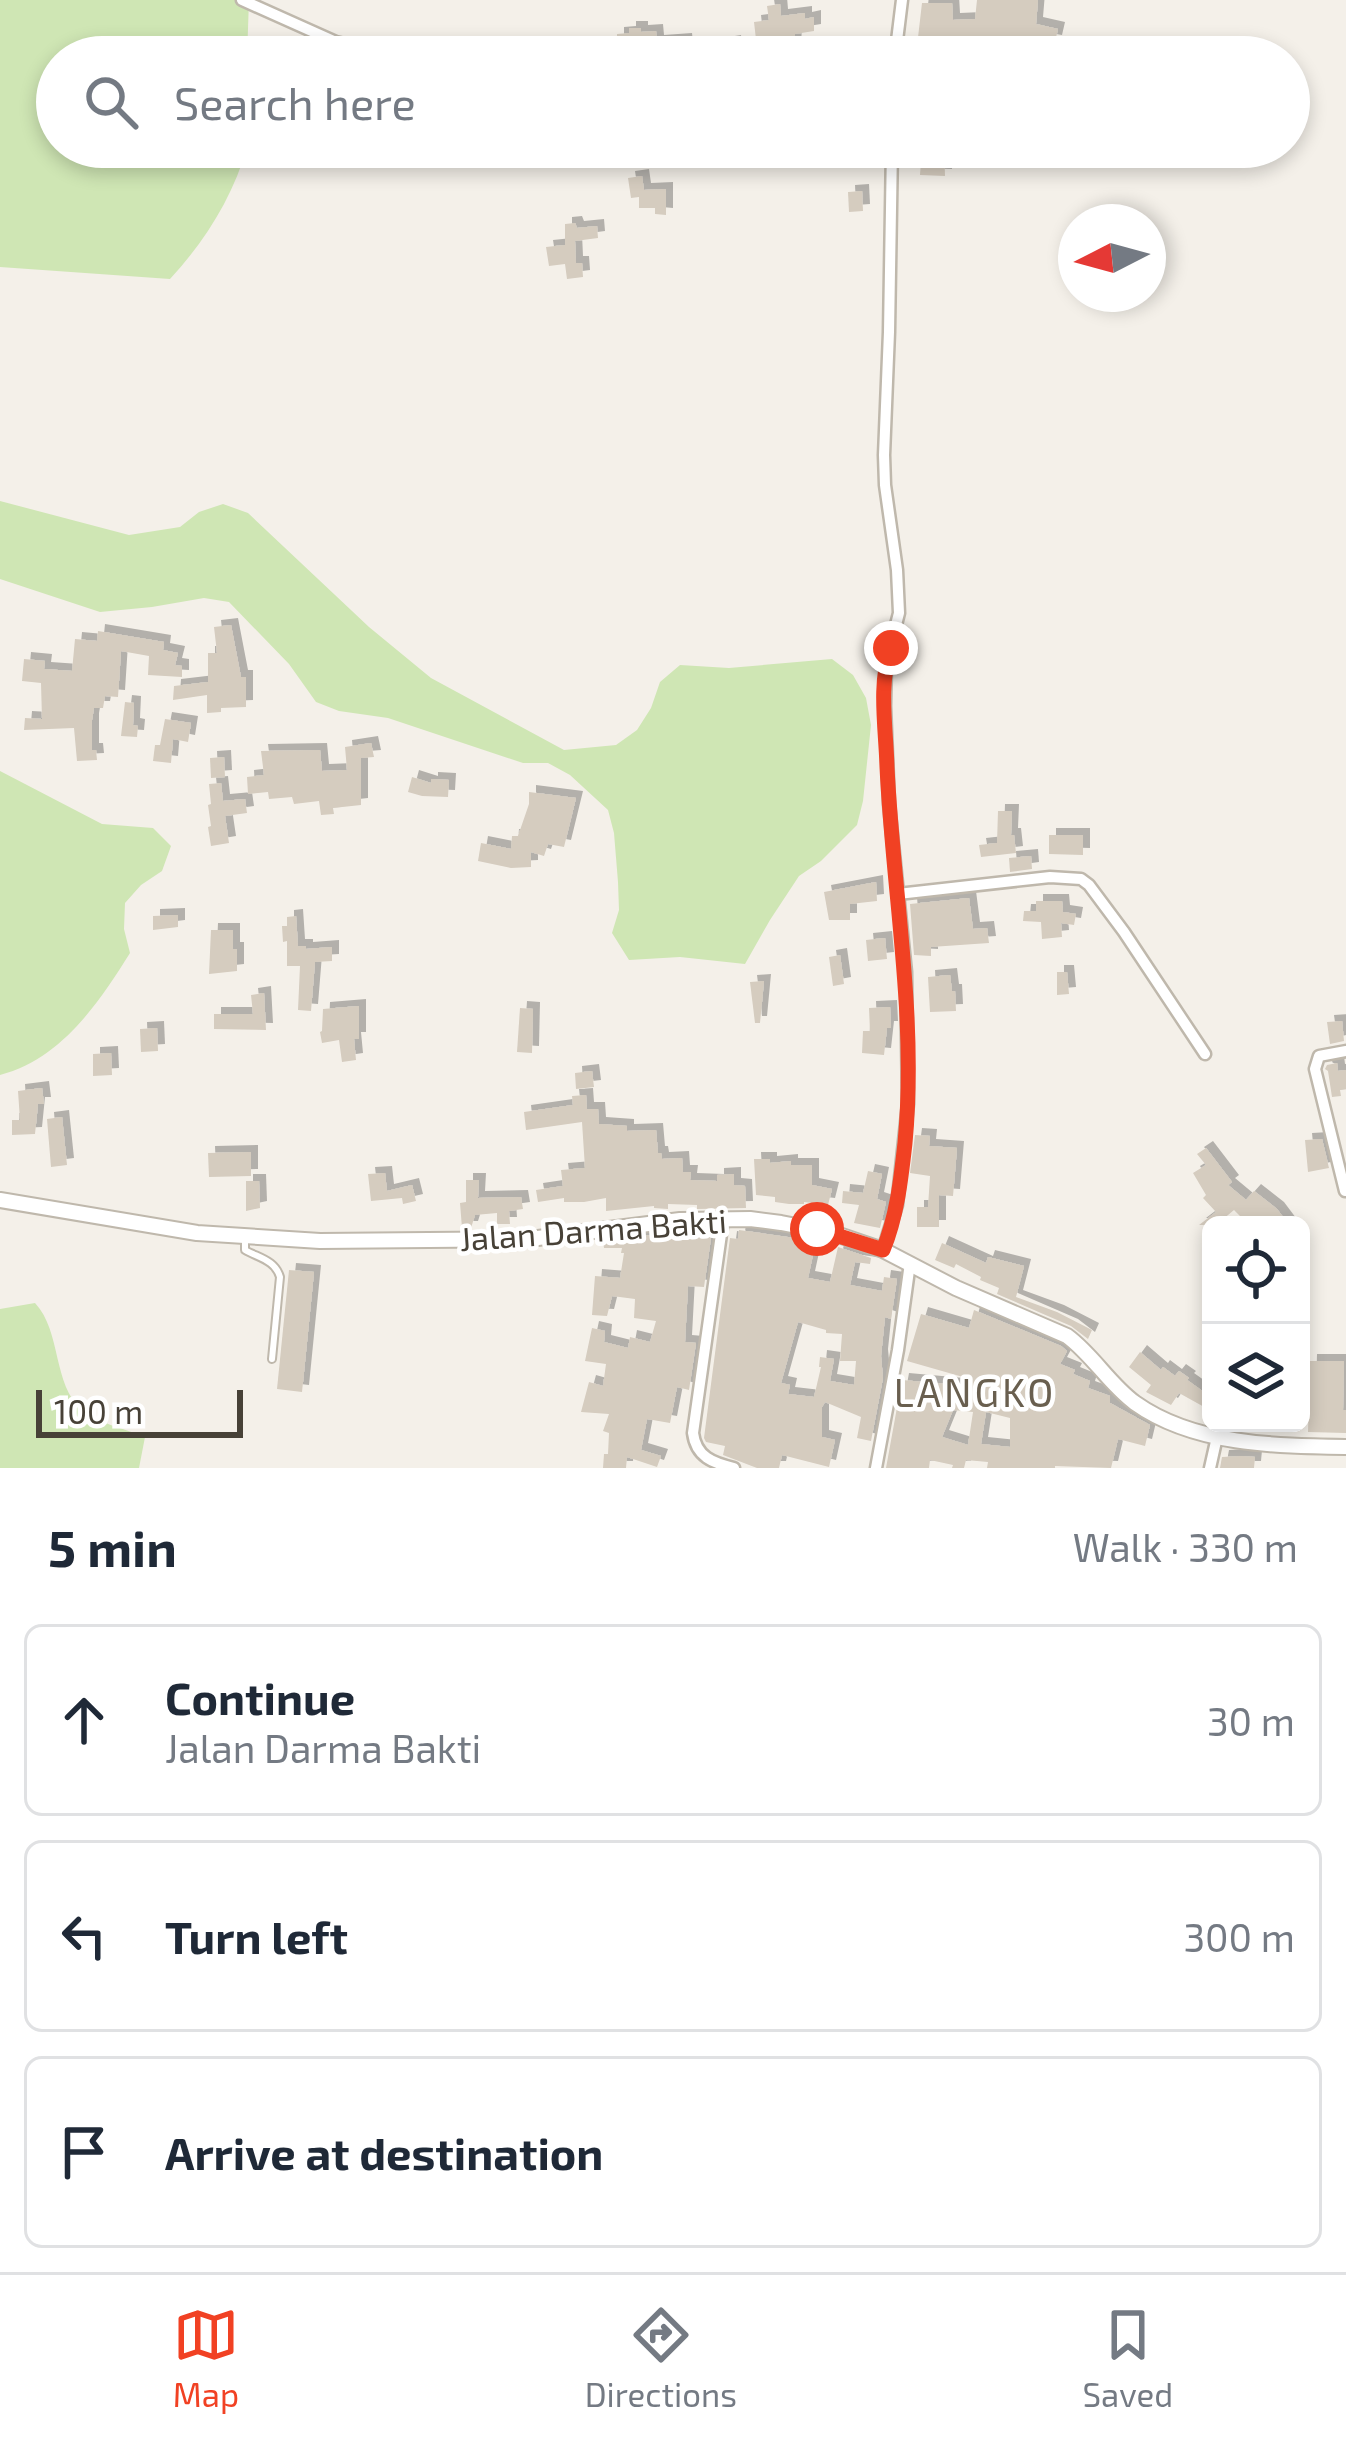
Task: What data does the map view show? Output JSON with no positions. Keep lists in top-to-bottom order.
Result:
{
  "streets": {
    "street": ["Jalan Darma Bakti"]
  },
  "districts": ["LANGKO"],
  "scale_bar": "100 m",
  "north": "left",
  "page": {
    "search": "Search here",
    "scale": "100 m",
    "heading": ["5 min", "Walk · 330 m"],
    "list": [
      ["Continue", "Jalan Darma Bakti", "30 m"],
      ["Turn left", "300 m"],
      "Arrive at destination"
    ],
    "nav": ["Map", "Directions", "Saved"]
  }
}
